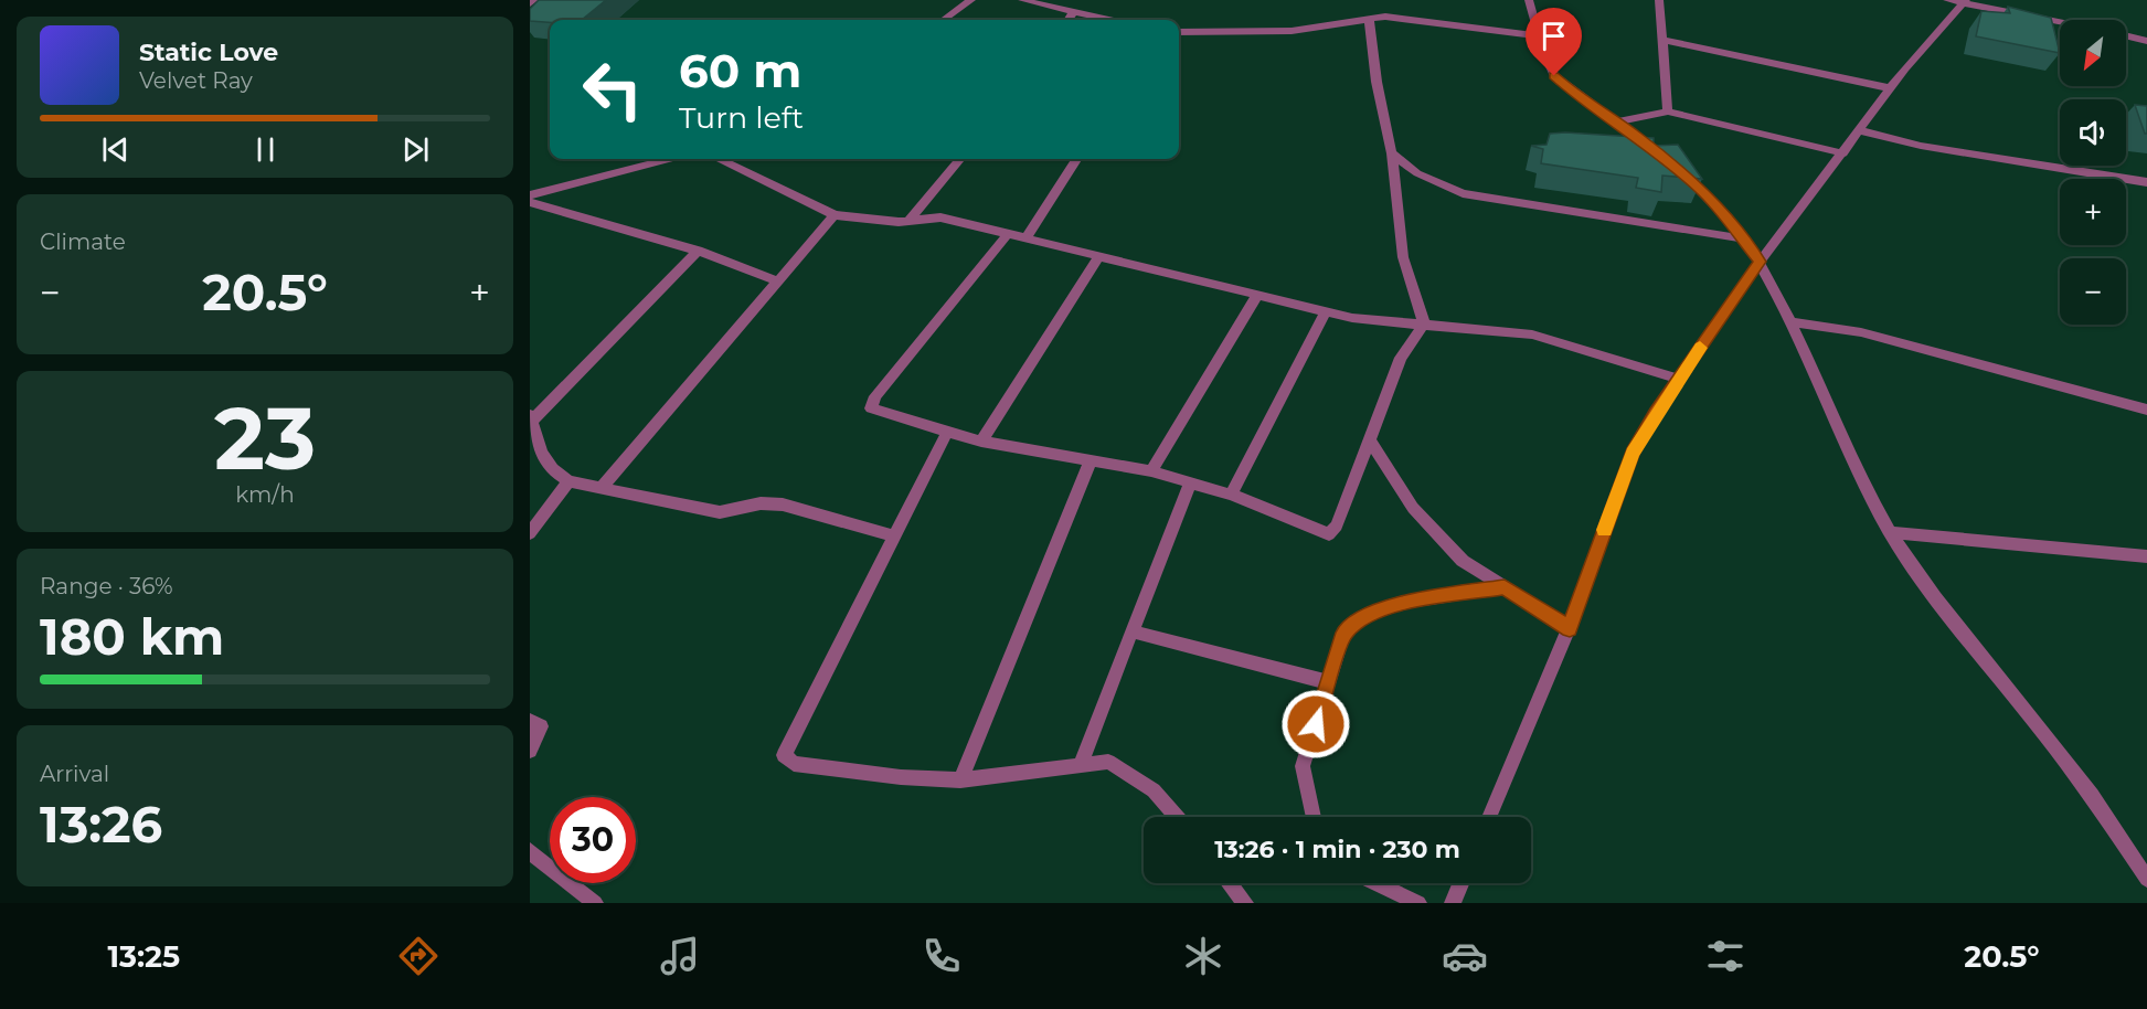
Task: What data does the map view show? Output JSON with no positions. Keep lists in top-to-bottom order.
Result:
{
  "north": "bottom left",
  "page": {
    "map_buttons": ["+", "−"],
    "turn": ["60 m", "Turn left"],
    "song": ["Static Love", "Velvet Ray"],
    "tile": [
      "Climate",
      ["23", "km/h"],
      ["Range · 36%", "180 km"],
      ["Arrival", "13:26"]
    ],
    "heat": ["−", "20.5°", "+"],
    "limit": "30",
    "trip": "13:26 · 1 min · 230 m",
    "tabs": ["13:25", "20.5°"]
  }
}
